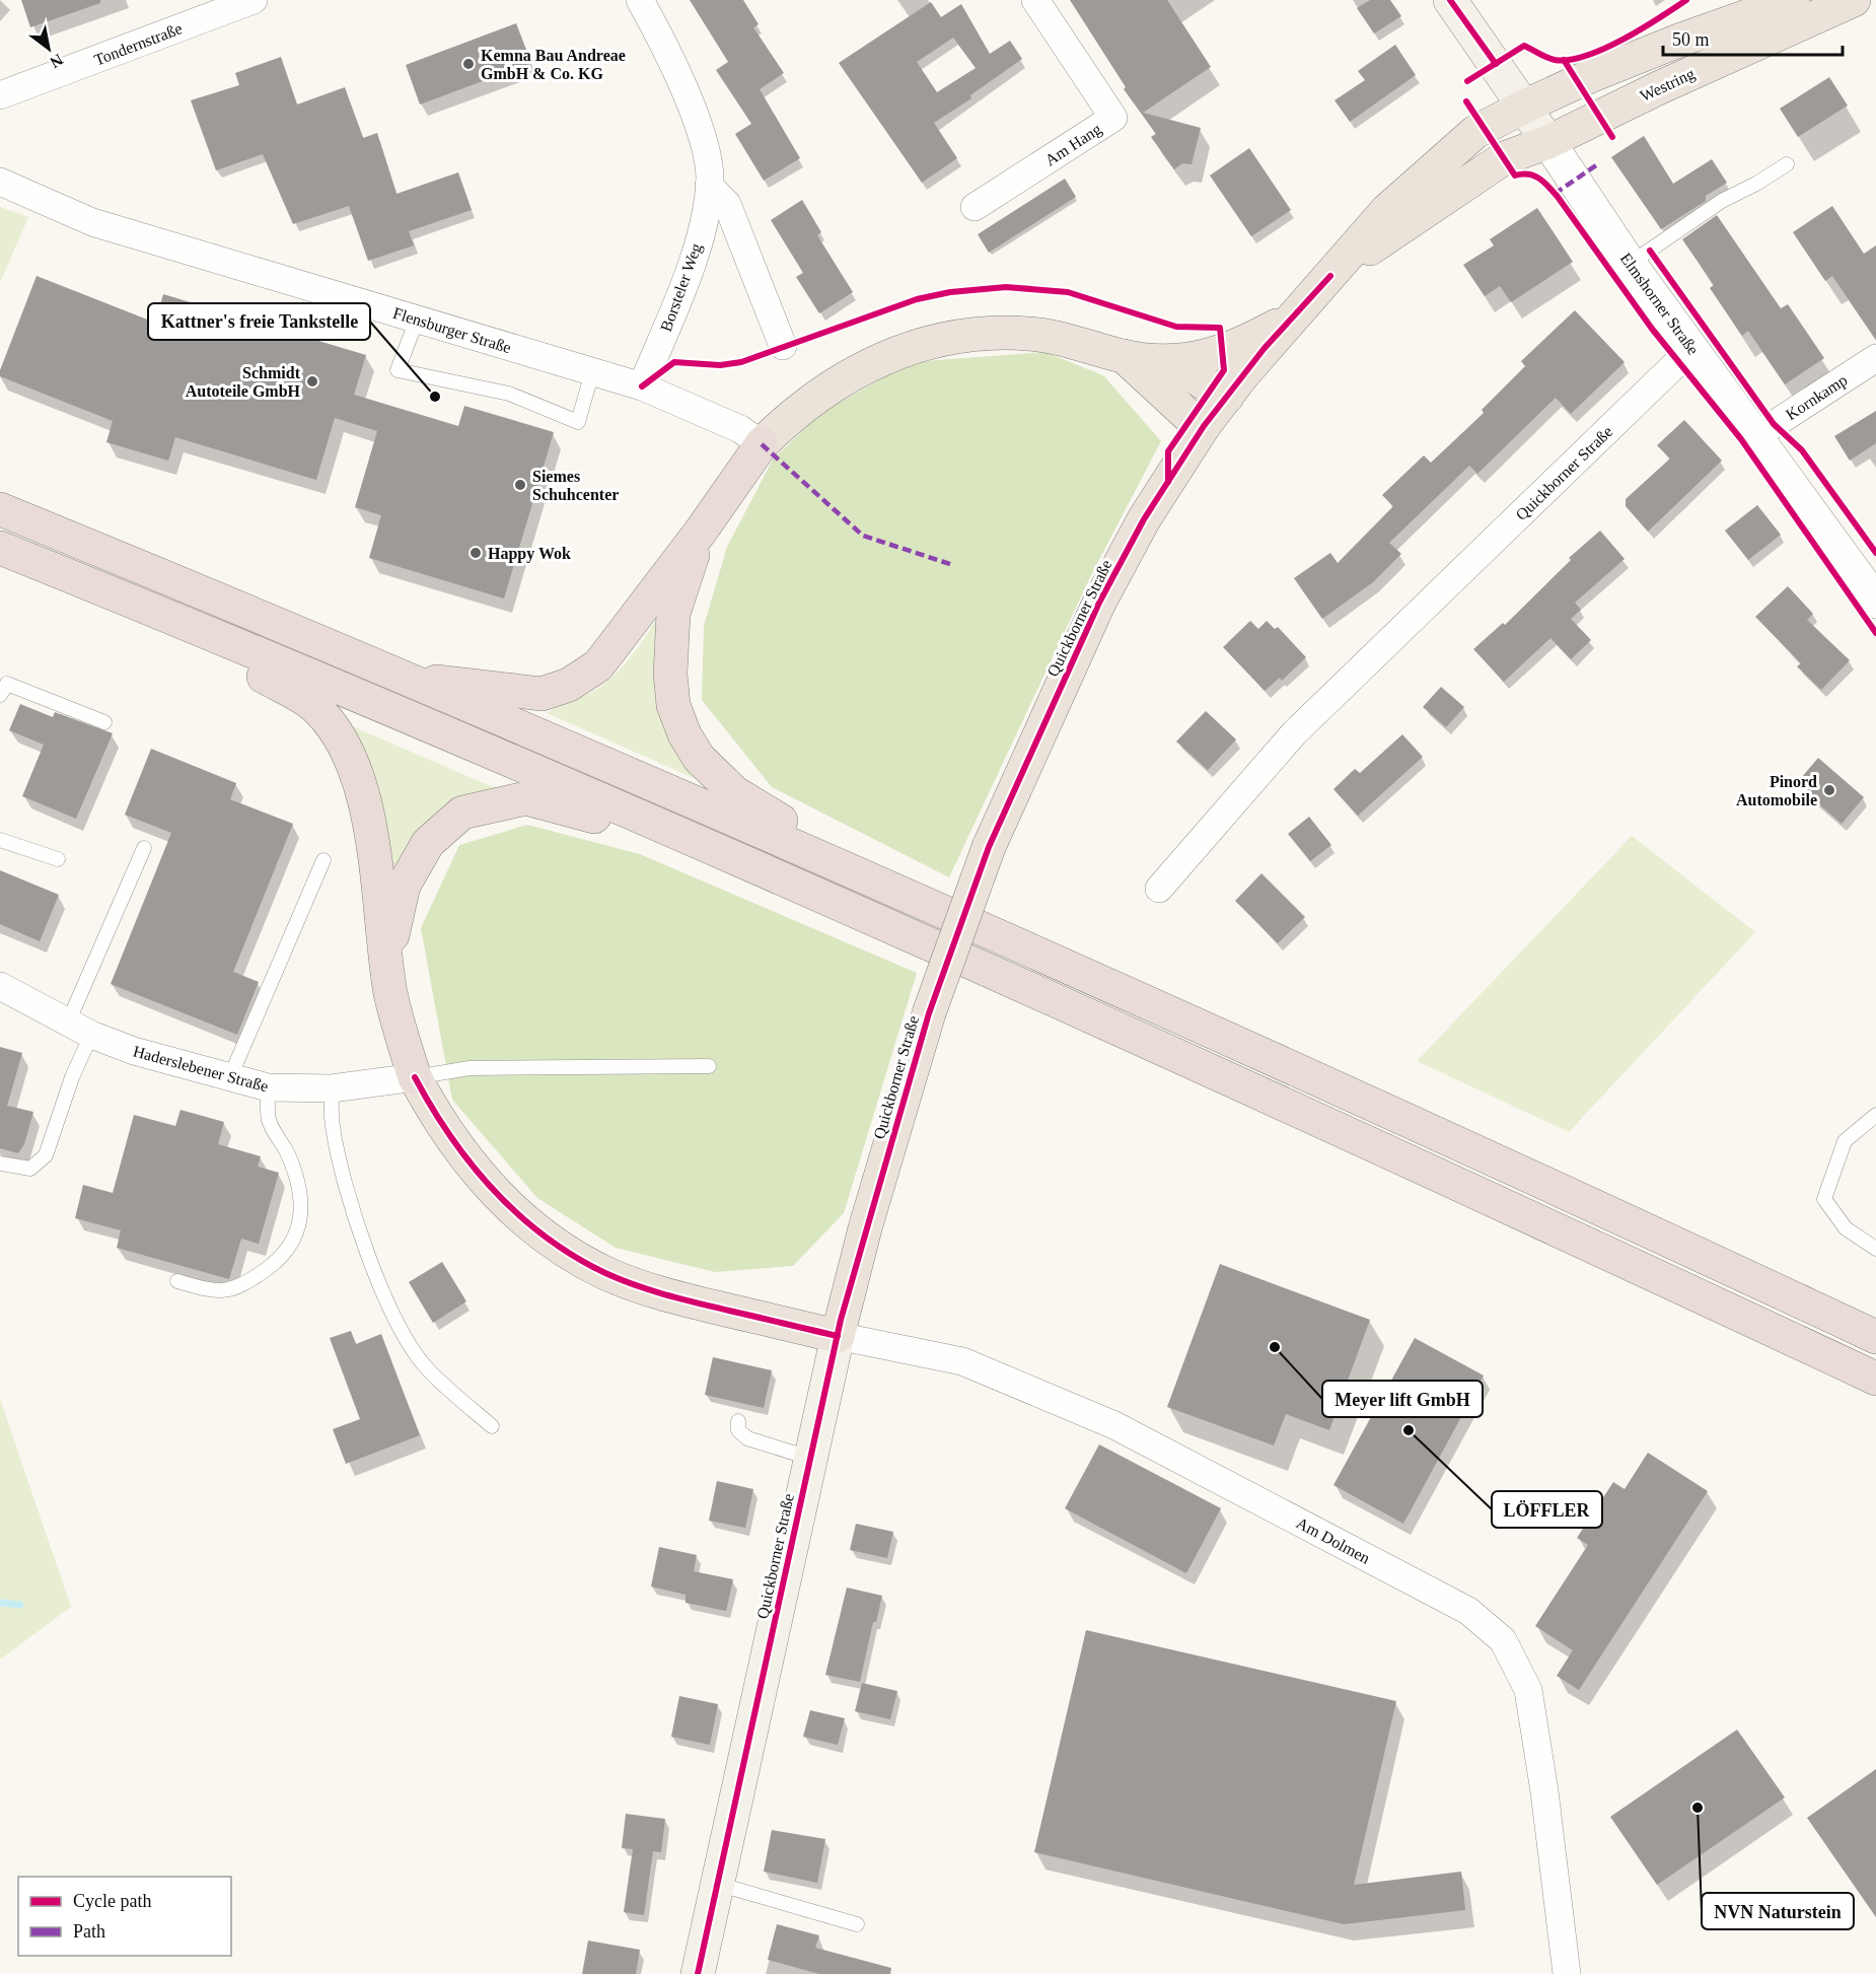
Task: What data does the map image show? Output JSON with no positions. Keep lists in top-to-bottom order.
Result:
{
  "streets": {
    "main road": ["Westring", "Elmshorner Straße", "Quickborner Straße"],
    "street": [
      "Tondernstraße",
      "Am Hang",
      "Borsteler Weg",
      "Flensburger Straße",
      "Kornkamp",
      "Haderslebener Straße",
      "Am Dolmen"
    ]
  },
  "crossings": [
    ["Westring", "Elmshorner Straße"],
    ["Westring", "Quickborner Straße"],
    ["Borsteler Weg", "Flensburger Straße"],
    ["Elmshorner Straße", "Kornkamp"],
    ["Elmshorner Straße", "Quickborner Straße"],
    ["Quickborner Straße", "Am Dolmen"]
  ],
  "places": [
    "Kemna Bau Andreae GmbH & Co. KG",
    "Schmidt Autoteile GmbH",
    "Kattner's freie Tankstelle",
    "Siemes Schuhcenter",
    "Happy Wok",
    "Pinord Automobile",
    "Meyer lift GmbH",
    "LÖFFLER",
    "NVN Naturstein"
  ],
  "legend": ["Cycle path", "Path"],
  "scale_bar": "50 m",
  "north": "bottom right"
}
